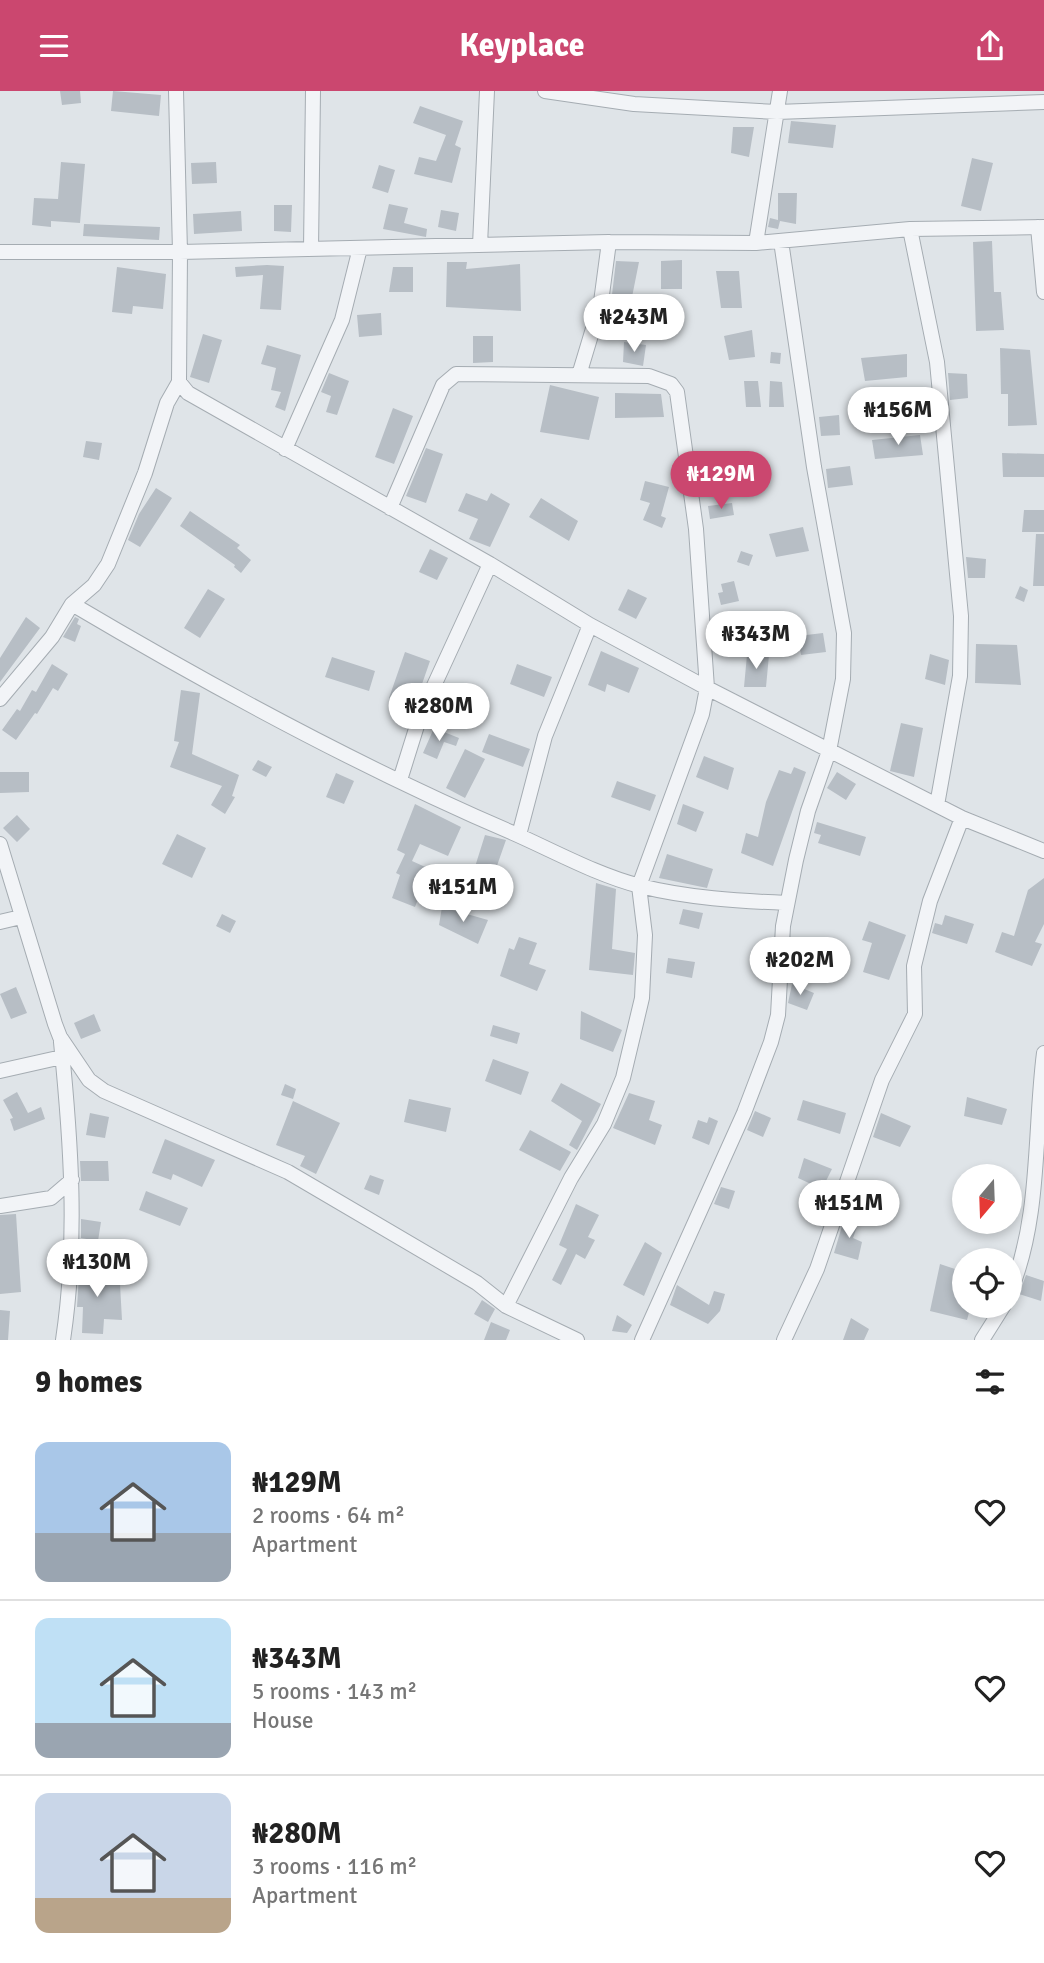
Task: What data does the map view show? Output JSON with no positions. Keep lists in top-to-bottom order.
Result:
{
  "north": "bottom",
  "page": {
    "header": "Keyplace",
    "price": [
      "₦243M",
      "₦156M",
      "₦129M",
      "₦343M",
      "₦280M",
      "₦151M",
      "₦202M",
      "₦151M",
      "₦130M"
    ],
    "heading": "9 homes",
    "list": [
      {
        "name": "₦129M",
        "note": "2 rooms · 64 m² · Apartment"
      },
      {
        "name": "₦343M",
        "note": "5 rooms · 143 m² · House"
      },
      {
        "name": "₦280M",
        "note": "3 rooms · 116 m² · Apartment"
      }
    ]
  }
}
